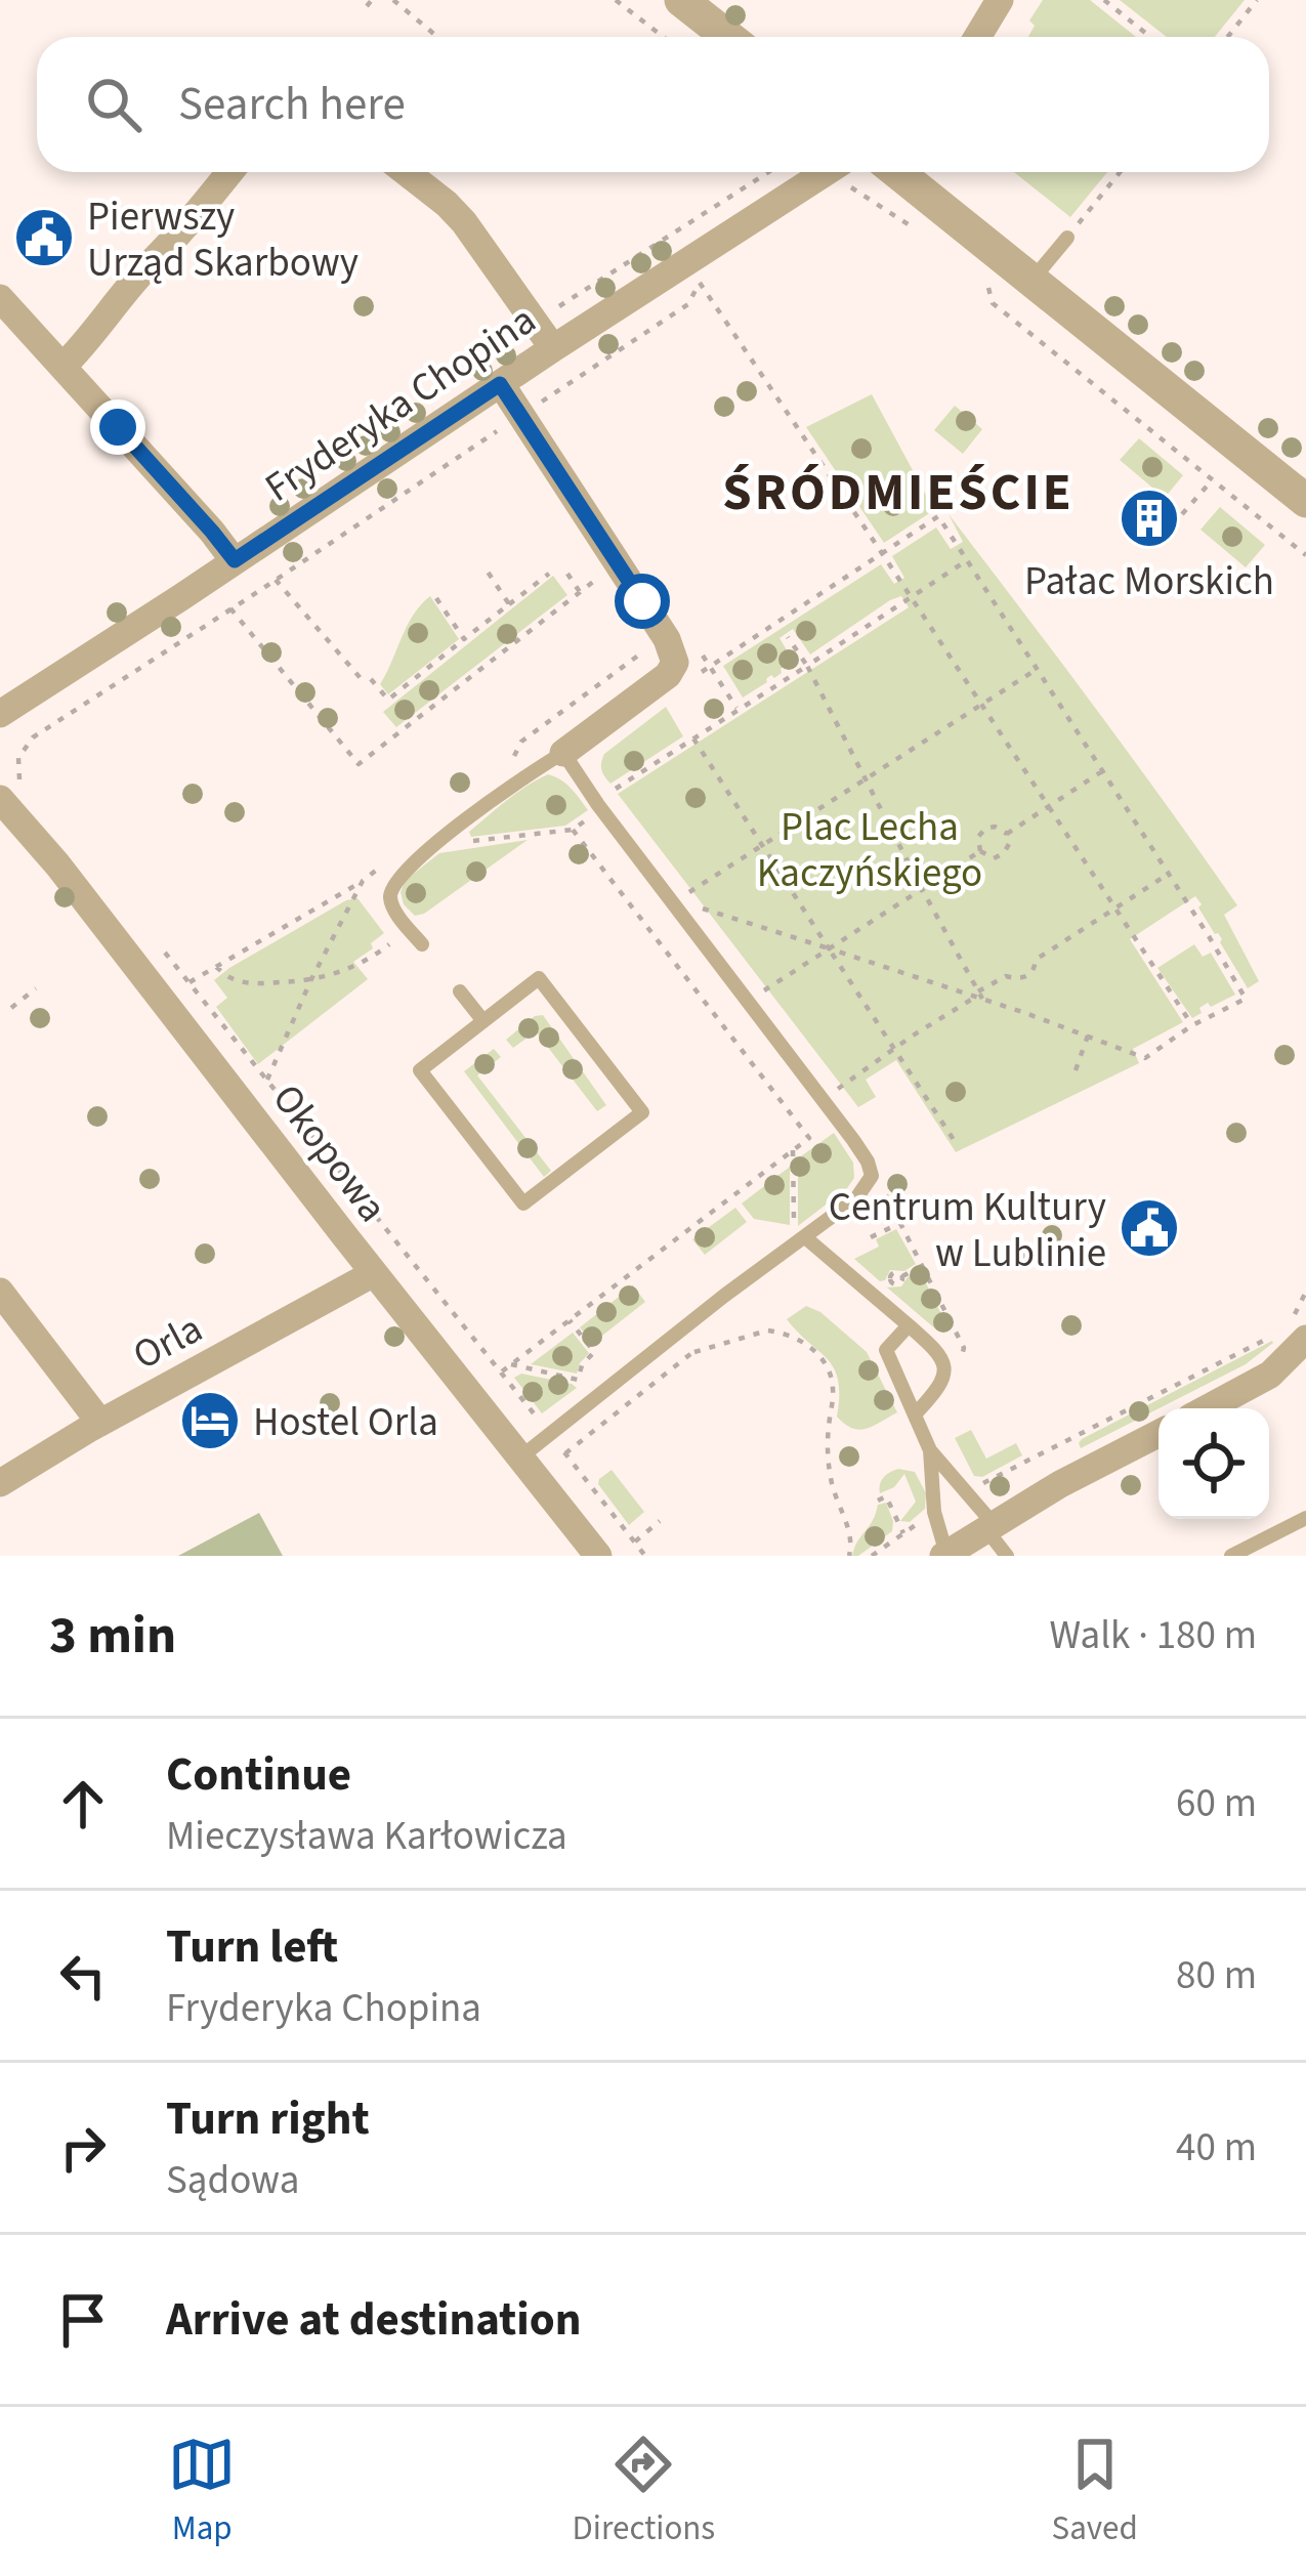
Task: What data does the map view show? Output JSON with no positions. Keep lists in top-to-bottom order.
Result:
{
  "streets": {
    "street": ["Fryderyka Chopina", "Okopowa", "Orla"]
  },
  "crossings": [
    ["Okopowa", "Orla"]
  ],
  "districts": ["ŚRÓDMIEŚCIE"],
  "parks": ["Plac Lecha Kaczyńskiego"],
  "places": {
    "public building": ["Pierwszy Urząd Skarbowy", "Centrum Kultury w Lublinie"],
    "building": ["Pałac Morskich"],
    "hotel": ["Hostel Orla"]
  },
  "page": {
    "search": "Search here",
    "heading": ["3 min", "Walk · 180 m"],
    "list": [
      ["Continue", "Mieczysława Karłowicza", "60 m"],
      ["Turn left", "Fryderyka Chopina", "80 m"],
      ["Turn right", "Sądowa", "40 m"],
      "Arrive at destination"
    ],
    "nav": ["Map", "Directions", "Saved"]
  }
}
